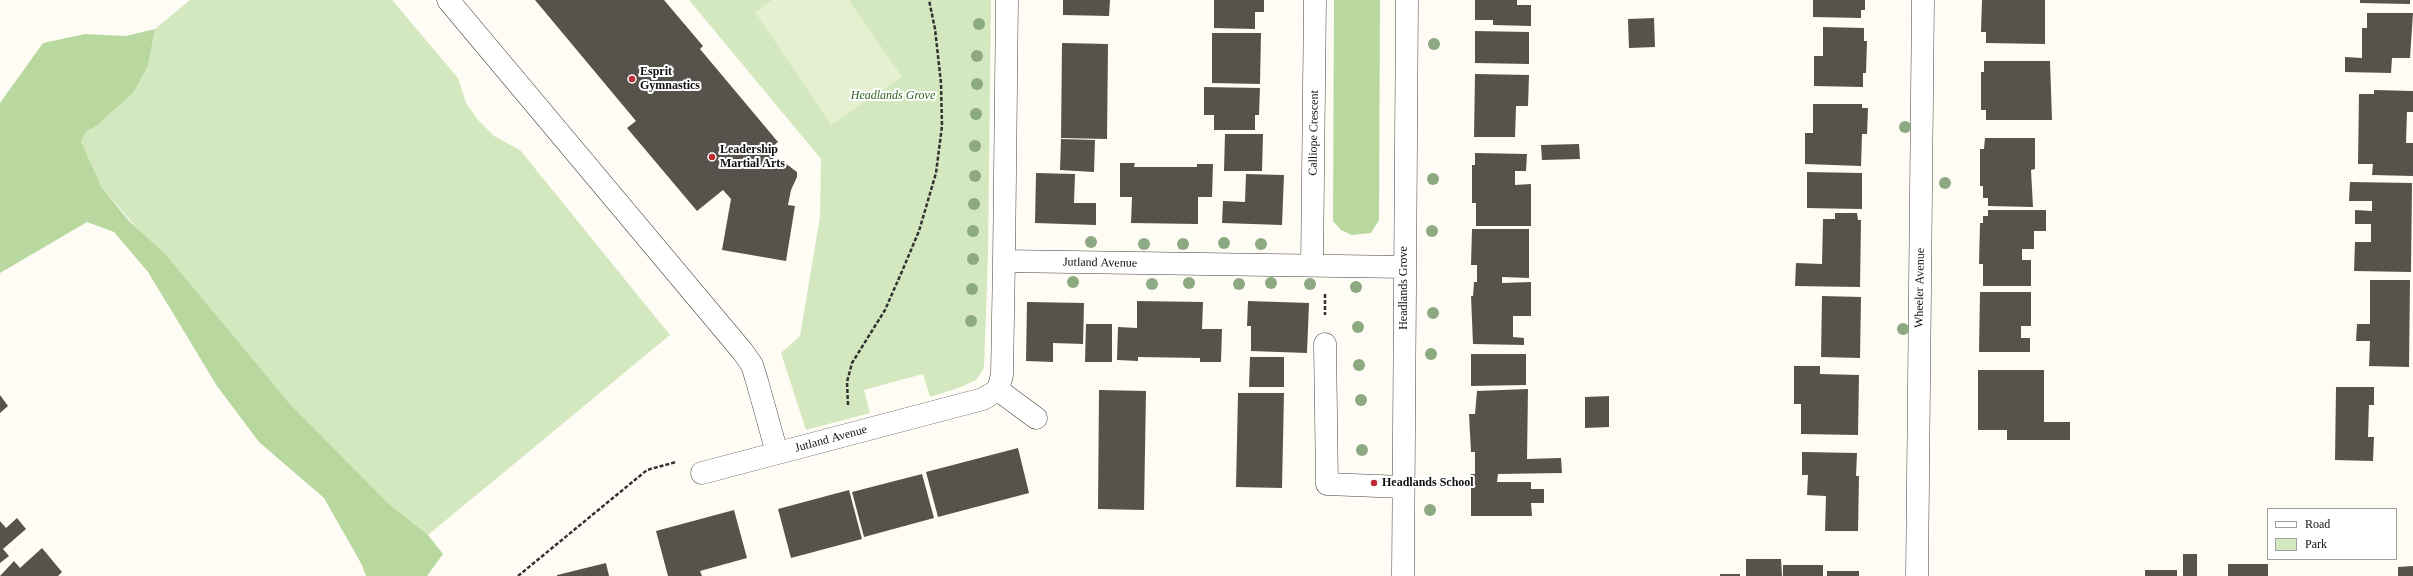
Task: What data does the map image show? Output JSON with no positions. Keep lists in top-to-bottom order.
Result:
{
  "streets": {
    "street": [
      "Calliope Crescent",
      "Jutland Avenue",
      "Headlands Grove",
      "Wheeler Avenue"
    ]
  },
  "crossings": [
    ["Calliope Crescent", "Jutland Avenue"],
    ["Jutland Avenue", "Headlands Grove"]
  ],
  "parks": ["Headlands Grove"],
  "places": ["Esprit Gymnastics", "Leadership Martial Arts", "Headlands School"],
  "legend": ["Road", "Park"]
}
